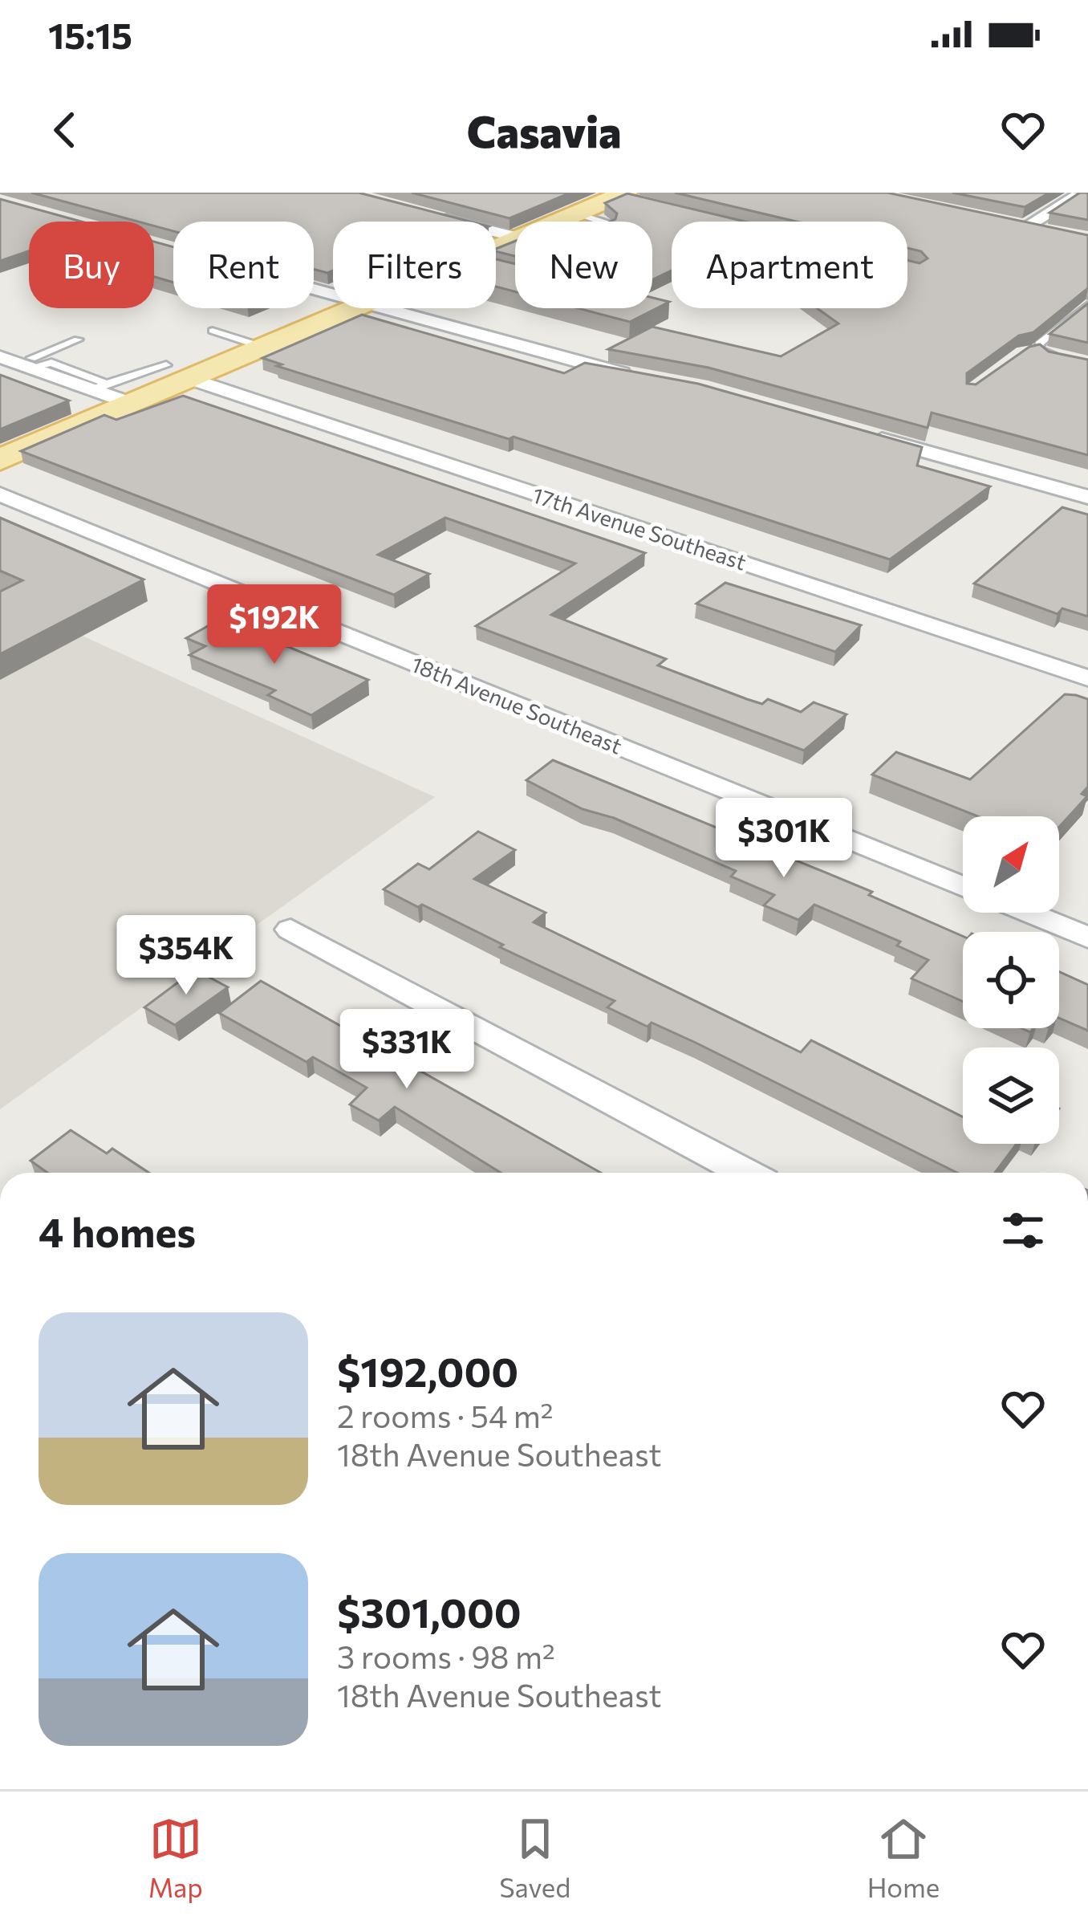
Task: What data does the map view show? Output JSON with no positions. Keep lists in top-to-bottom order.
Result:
{
  "streets": {
    "street": ["17th Avenue Southeast", "18th Avenue Southeast"]
  },
  "north": "top right",
  "page": {
    "status": "15:15",
    "header": "Casavia",
    "chip": [
      "Buy",
      "Rent",
      "Filters",
      "New",
      "Apartment"
    ],
    "price": [
      "$192K",
      "$301K",
      "$354K",
      "$331K"
    ],
    "heading": "4 homes",
    "list": [
      {
        "name": "$192,000",
        "note": "2 rooms · 54 m² · 18th Avenue Southeast"
      },
      {
        "name": "$301,000",
        "note": "3 rooms · 98 m² · 18th Avenue Southeast"
      }
    ],
    "tabs": ["Map", "Saved", "Home"]
  }
}
